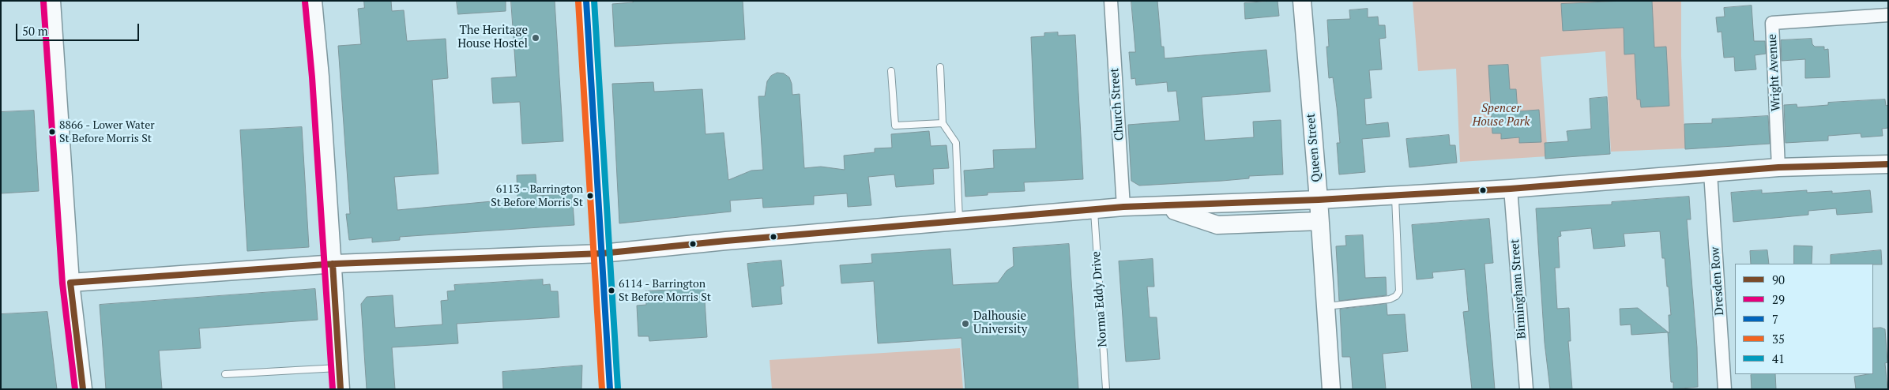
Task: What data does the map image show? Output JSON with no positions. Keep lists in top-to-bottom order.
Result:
{
  "streets": {
    "street": [
      "Wright Avenue",
      "Church Street",
      "Queen Street",
      "Dresden Row",
      "Birmingham Street"
    ],
    "lane": ["Norma Eddy Drive"]
  },
  "parks": ["Spencer House Park"],
  "places": [
    "The Heritage House Hostel",
    "8866 - Lower Water St Before Morris St",
    "6113 - Barrington St Before Morris St",
    "6114 - Barrington St Before Morris St",
    "Dalhousie University"
  ],
  "lines": [
    "transit line 7",
    "transit line 41",
    "transit line 29",
    "transit line 35",
    "transit line 90"
  ],
  "legend": [
    "90",
    "29",
    "7",
    "35",
    "41"
  ],
  "scale_bar": "50 m"
}
